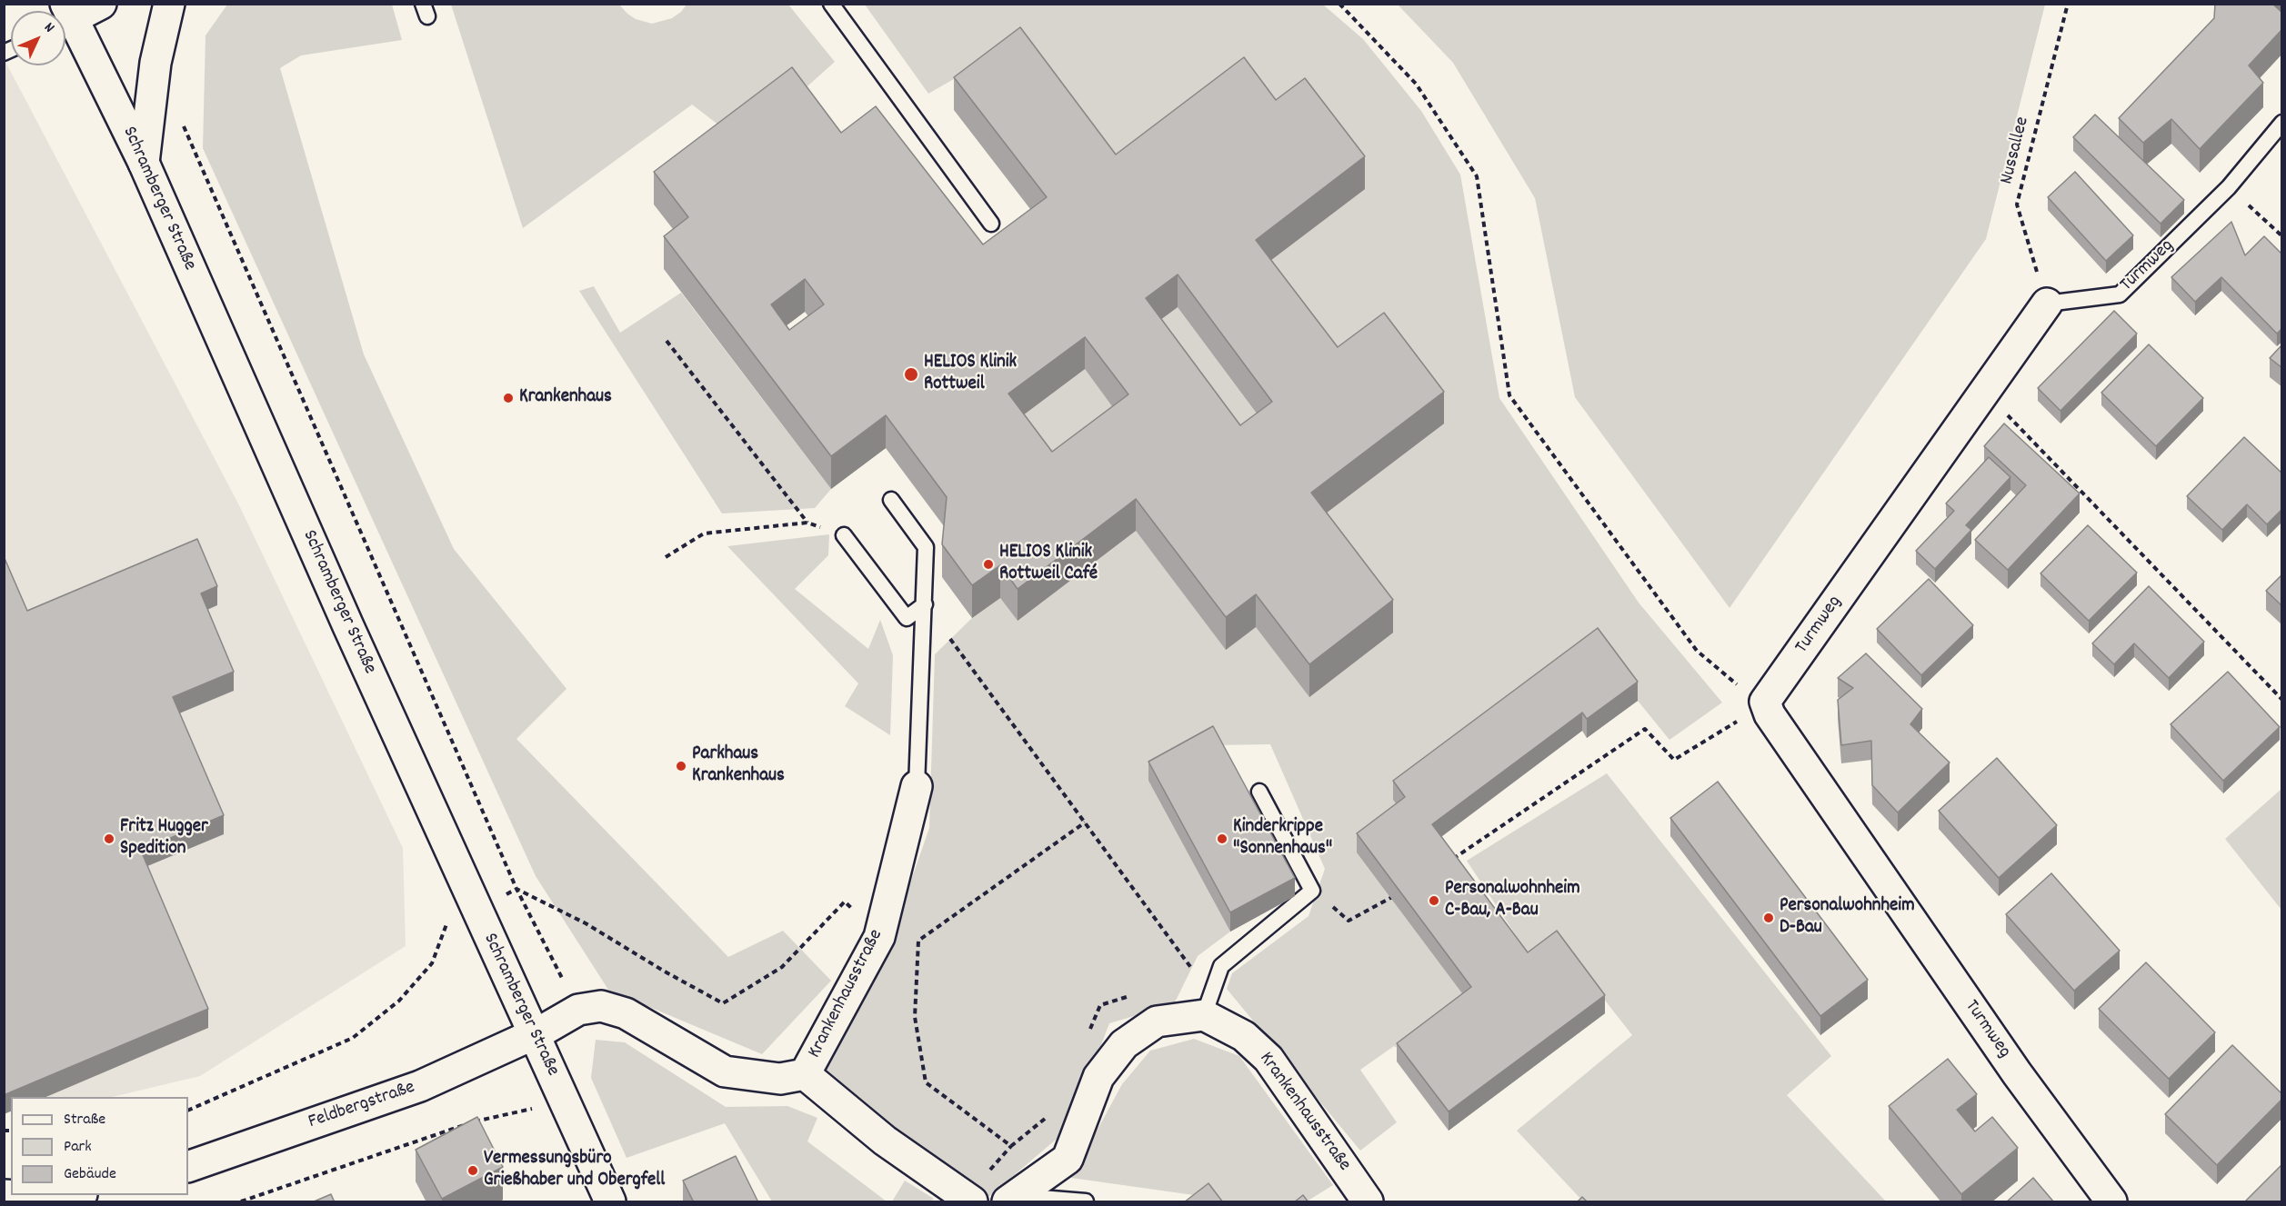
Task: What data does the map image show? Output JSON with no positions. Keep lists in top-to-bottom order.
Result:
{
  "streets": {
    "street": [
      "Schramberger Straße",
      "Turmweg",
      "Krankenhausstraße",
      "Feldbergstraße"
    ],
    "path": ["Nussallee"]
  },
  "crossings": [
    ["Nussallee", "Turmweg"],
    ["Schramberger Straße", "Krankenhausstraße"],
    ["Schramberger Straße", "Feldbergstraße"],
    ["Krankenhausstraße", "Feldbergstraße"]
  ],
  "places": [
    "HELIOS Klinik Rottweil",
    "Krankenhaus",
    "HELIOS Klinik Rottweil Café",
    "Parkhaus Krankenhaus",
    "Fritz Hugger Spedition",
    "Kinderkrippe \"Sonnenhaus\"",
    "Personalwohnheim C-Bau, A-Bau",
    "Personalwohnheim D-Bau",
    "Vermessungsbüro Grießhaber und Obergfell"
  ],
  "legend": ["Straße", "Park", "Gebäude"],
  "north": "top right"
}
